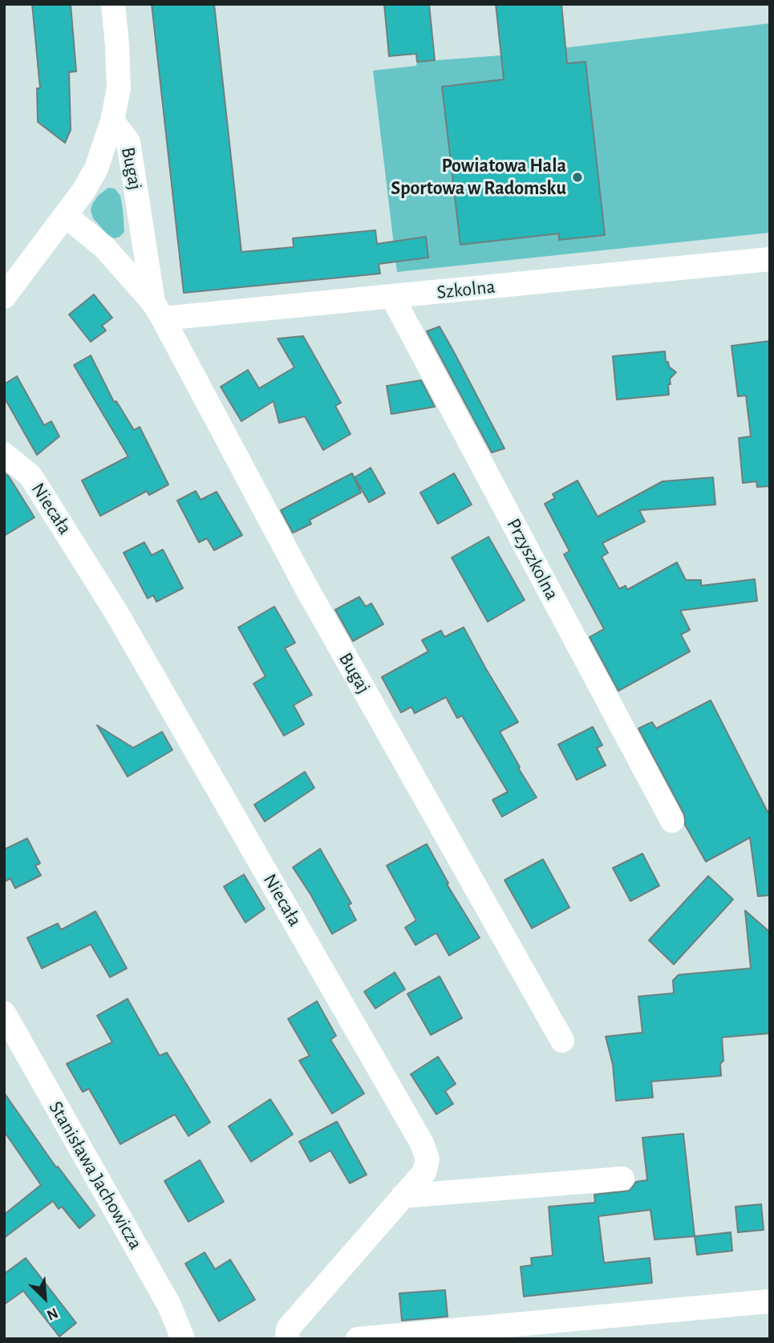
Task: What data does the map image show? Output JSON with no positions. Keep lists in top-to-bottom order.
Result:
{
  "streets": {
    "street": [
      "Bugaj",
      "Szkolna",
      "Niecała",
      "Przyszkolna",
      "Stanisława Jachowicza"
    ]
  },
  "crossings": [
    ["Bugaj", "Szkolna"],
    ["Szkolna", "Przyszkolna"]
  ],
  "places": ["Powiatowa Hala Sportowa w Radomsku"],
  "north": "bottom right"
}
